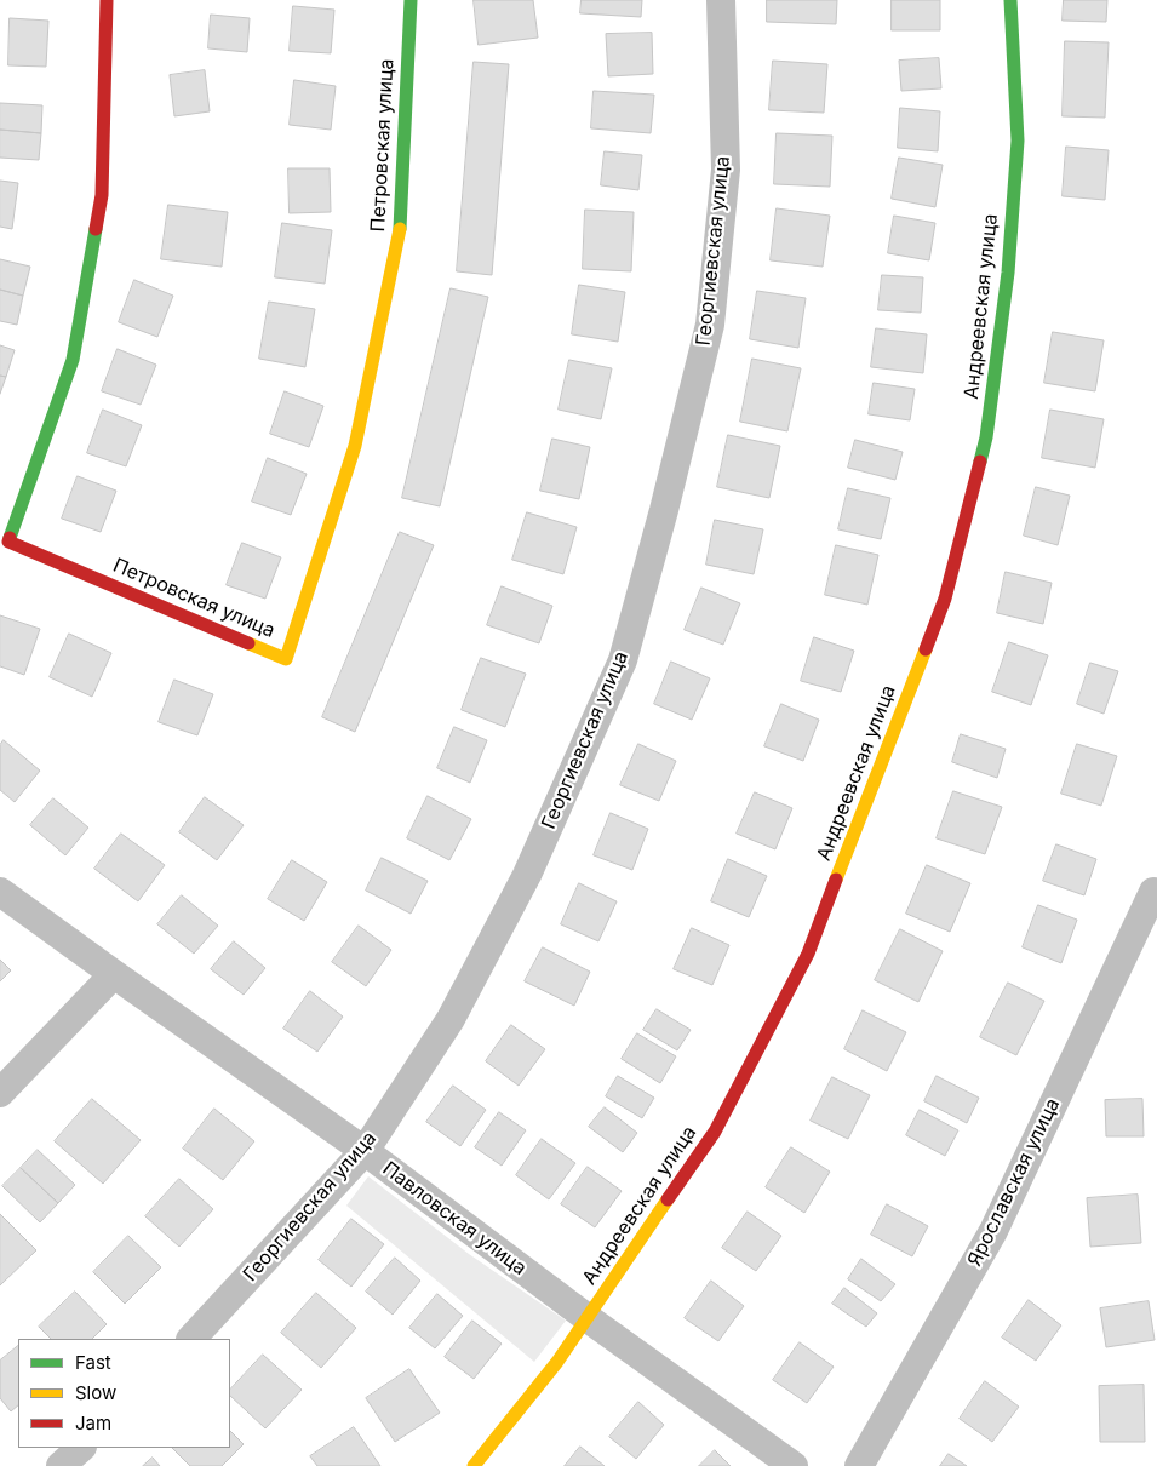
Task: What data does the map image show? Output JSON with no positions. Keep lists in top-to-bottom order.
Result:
{
  "streets": {
    "street": [
      "Петровская улица",
      "Георгиевская улица",
      "Андреевская улица",
      "Ярославская улица",
      "Павловская улица"
    ]
  },
  "crossings": [
    ["Георгиевская улица", "Павловская улица"],
    ["Андреевская улица", "Павловская улица"]
  ],
  "legend": ["Fast", "Slow", "Jam"]
}
